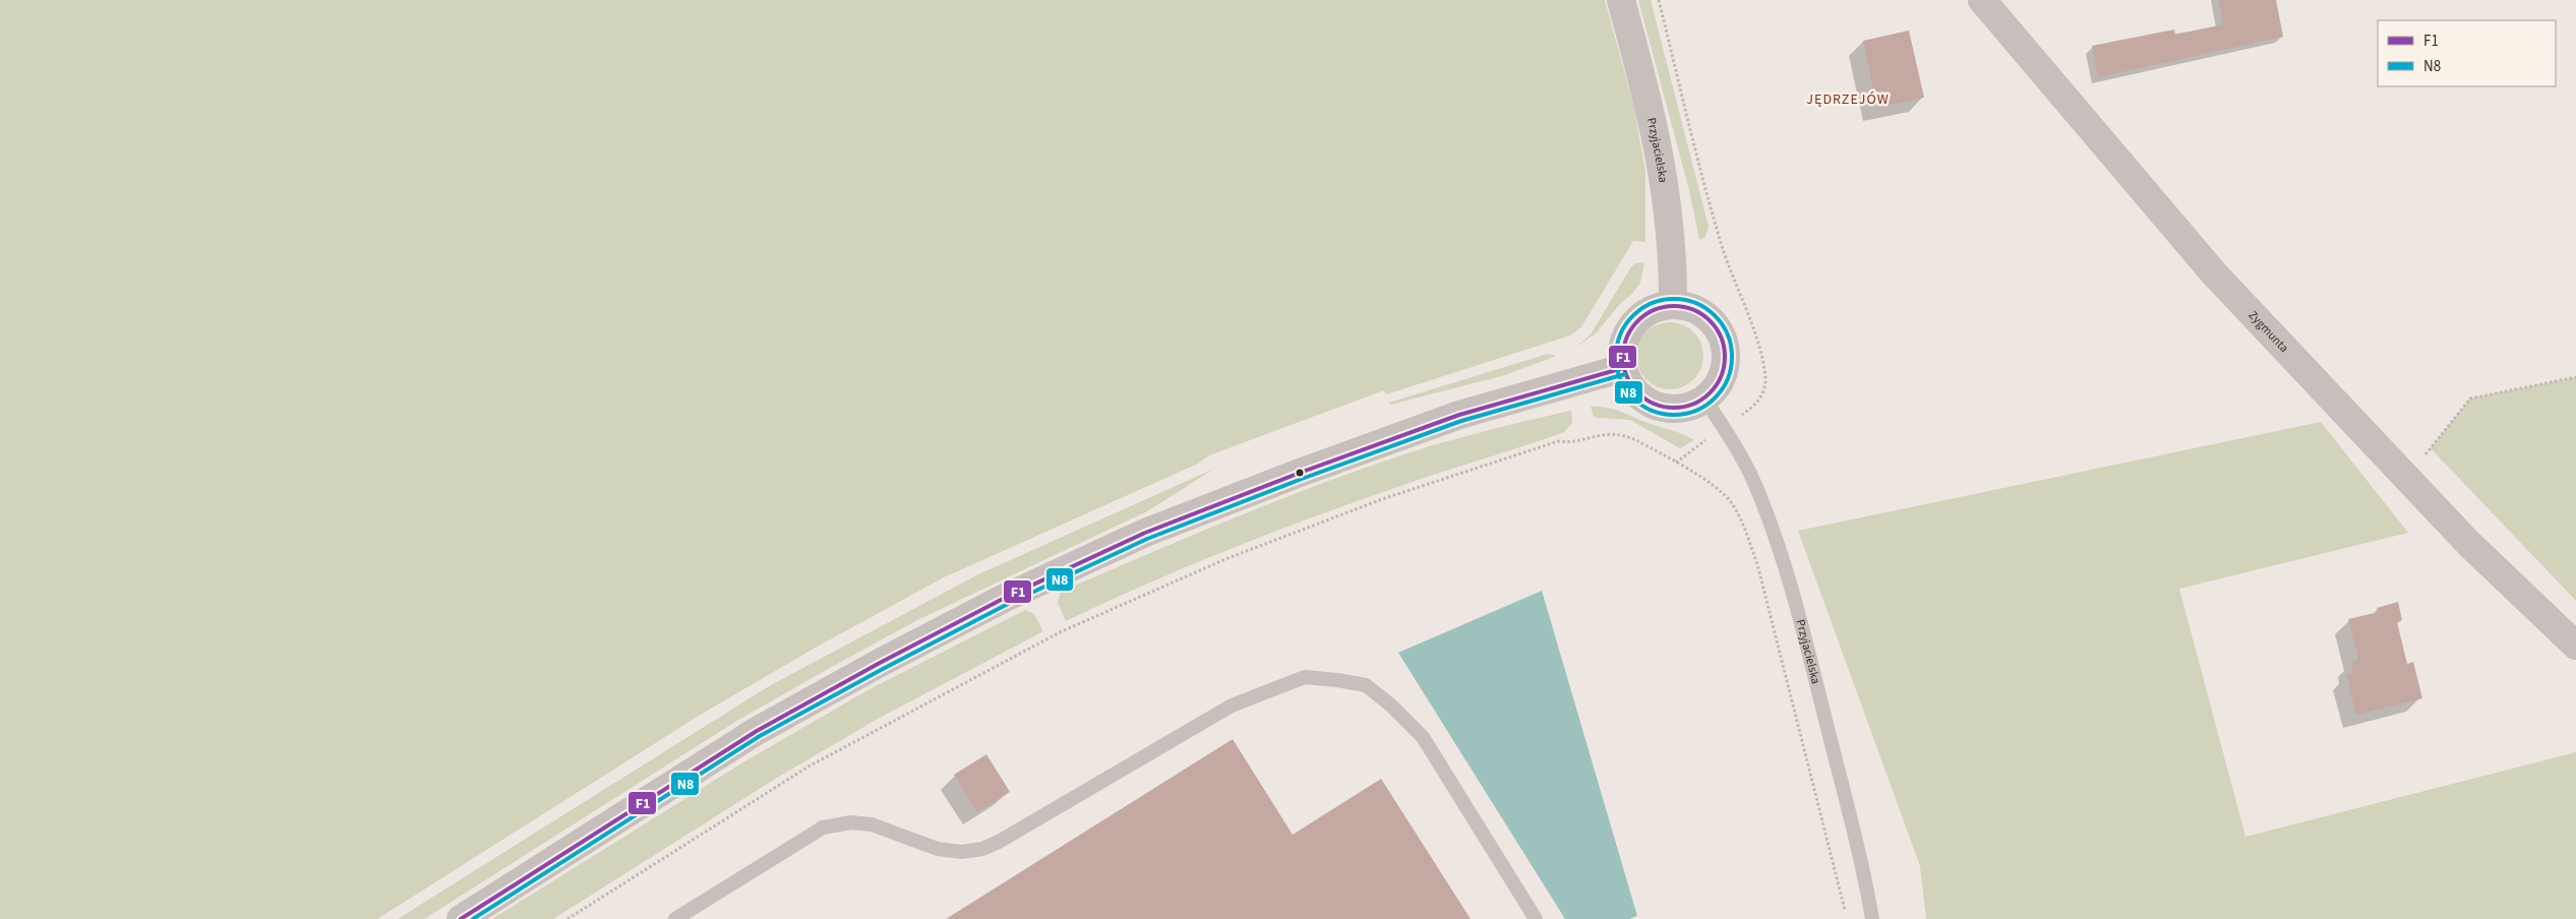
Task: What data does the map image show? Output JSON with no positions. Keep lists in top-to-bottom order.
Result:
{
  "streets": {
    "street": ["Przyjacielska", "Zygmunta"]
  },
  "districts": ["JĘDRZEJÓW"],
  "lines": ["transit line N8", "transit line F1"],
  "legend": ["F1", "N8"]
}
